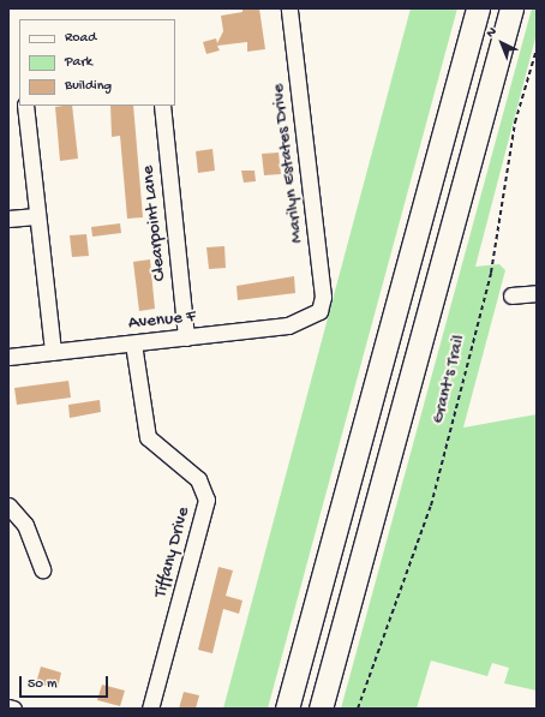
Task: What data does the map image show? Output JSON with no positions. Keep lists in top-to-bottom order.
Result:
{
  "streets": {
    "street": [
      "Marilyn Estates Drive",
      "Clearpoint Lane",
      "Avenue F",
      "Tiffany Drive"
    ],
    "path": ["Grant's Trail"]
  },
  "crossings": [
    ["Marilyn Estates Drive", "Avenue F"],
    ["Clearpoint Lane", "Avenue F"],
    ["Avenue F", "Tiffany Drive"]
  ],
  "legend": ["Road", "Park", "Building"],
  "scale_bar": "50 m",
  "north": "top left"
}
